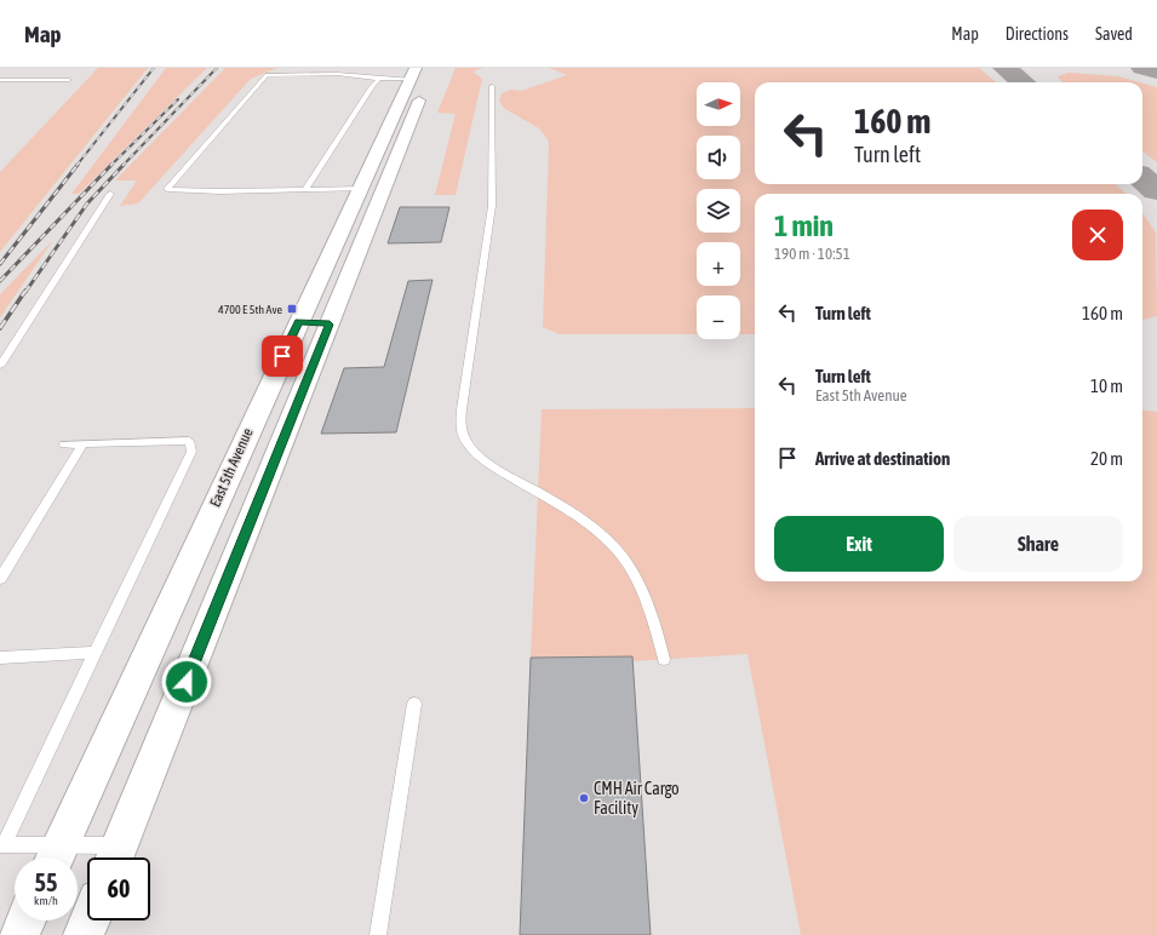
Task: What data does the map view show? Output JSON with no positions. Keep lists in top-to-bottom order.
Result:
{
  "streets": {
    "main road": ["East 5th Avenue"]
  },
  "places": {
    "transit": ["4700 E 5th Ave"],
    "other": ["CMH Air Cargo Facility"]
  },
  "north": "right",
  "page": {
    "header": "Map",
    "nav": ["Map", "Directions", "Saved"],
    "map_buttons": ["+", "−"],
    "turn": ["160 m", "Turn left"],
    "heading": ["1 min", "190 m · 10:51"],
    "list": [
      {
        "name": "Turn left",
        "value": "160 m"
      },
      {
        "name": "Turn left",
        "note": "East 5th Avenue",
        "value": "10 m"
      },
      {
        "name": "Arrive at destination",
        "value": "20 m"
      }
    ],
    "buttons": ["Exit", "Share"],
    "speed": "55 km/h",
    "limit": "60"
  }
}
